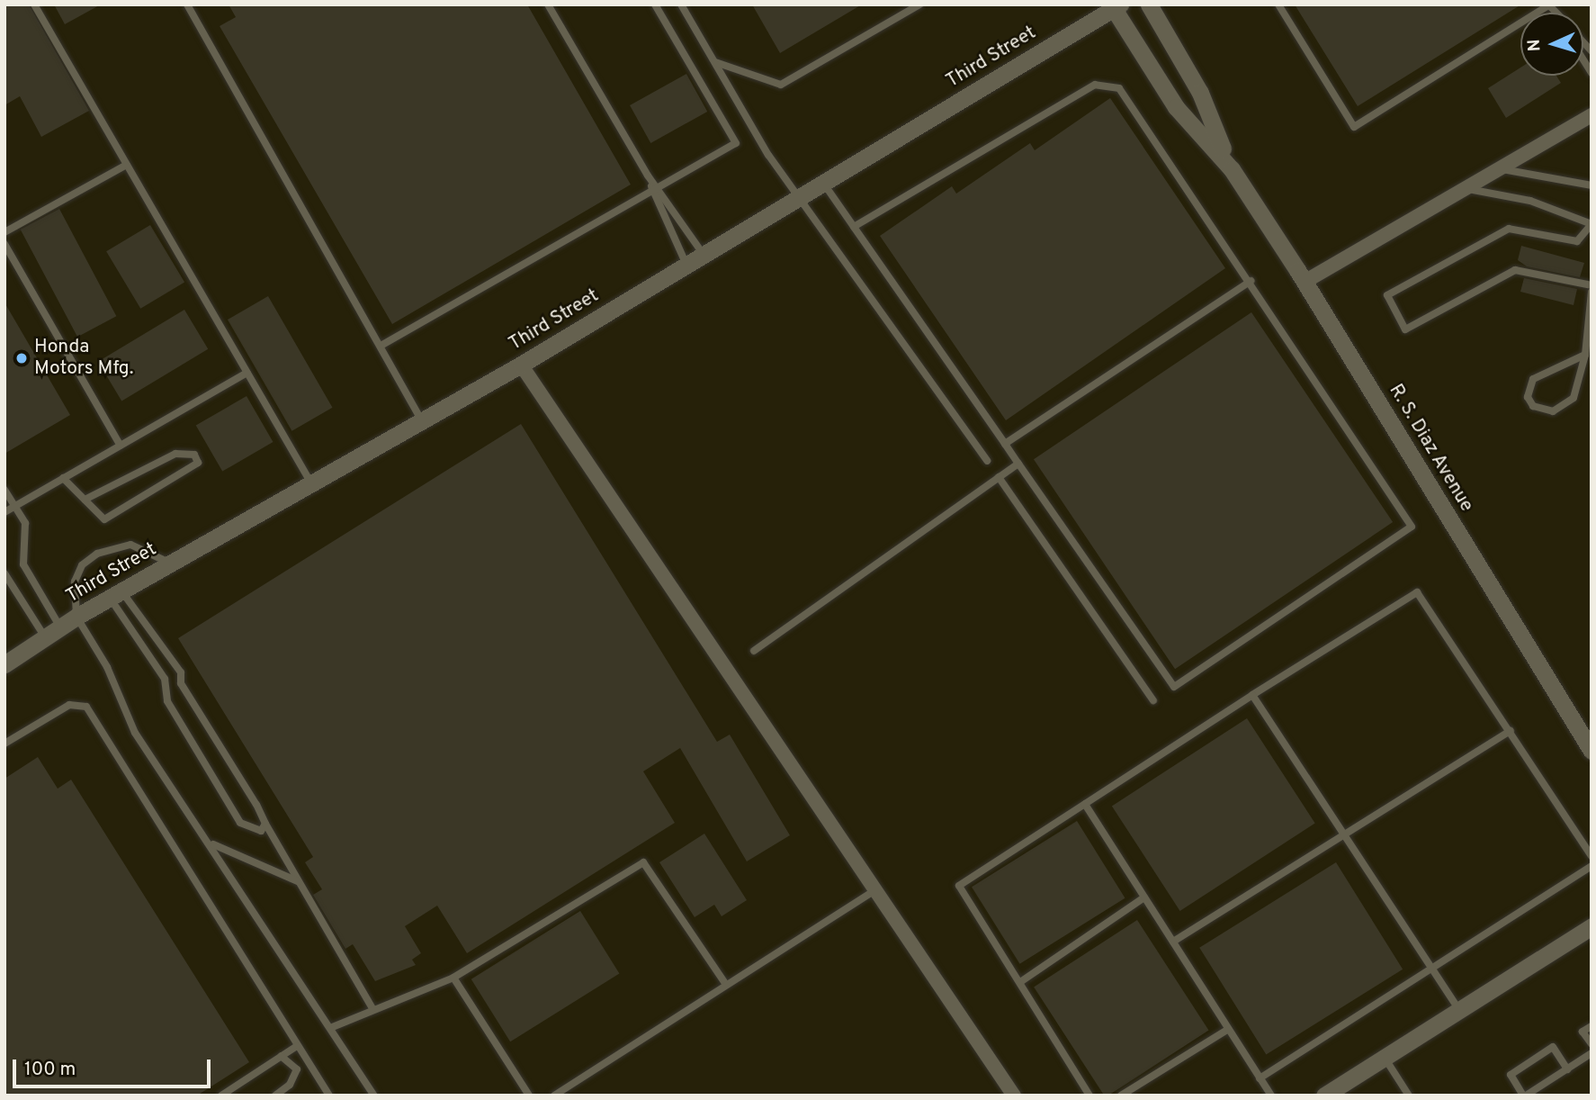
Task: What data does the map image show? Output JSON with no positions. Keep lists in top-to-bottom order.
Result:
{
  "streets": {
    "street": ["Third Street", "R. S. Diaz Avenue"]
  },
  "crossings": [
    ["Third Street", "R. S. Diaz Avenue"]
  ],
  "places": ["Honda Motors Mfg."],
  "scale_bar": "100 m",
  "north": "left"
}
